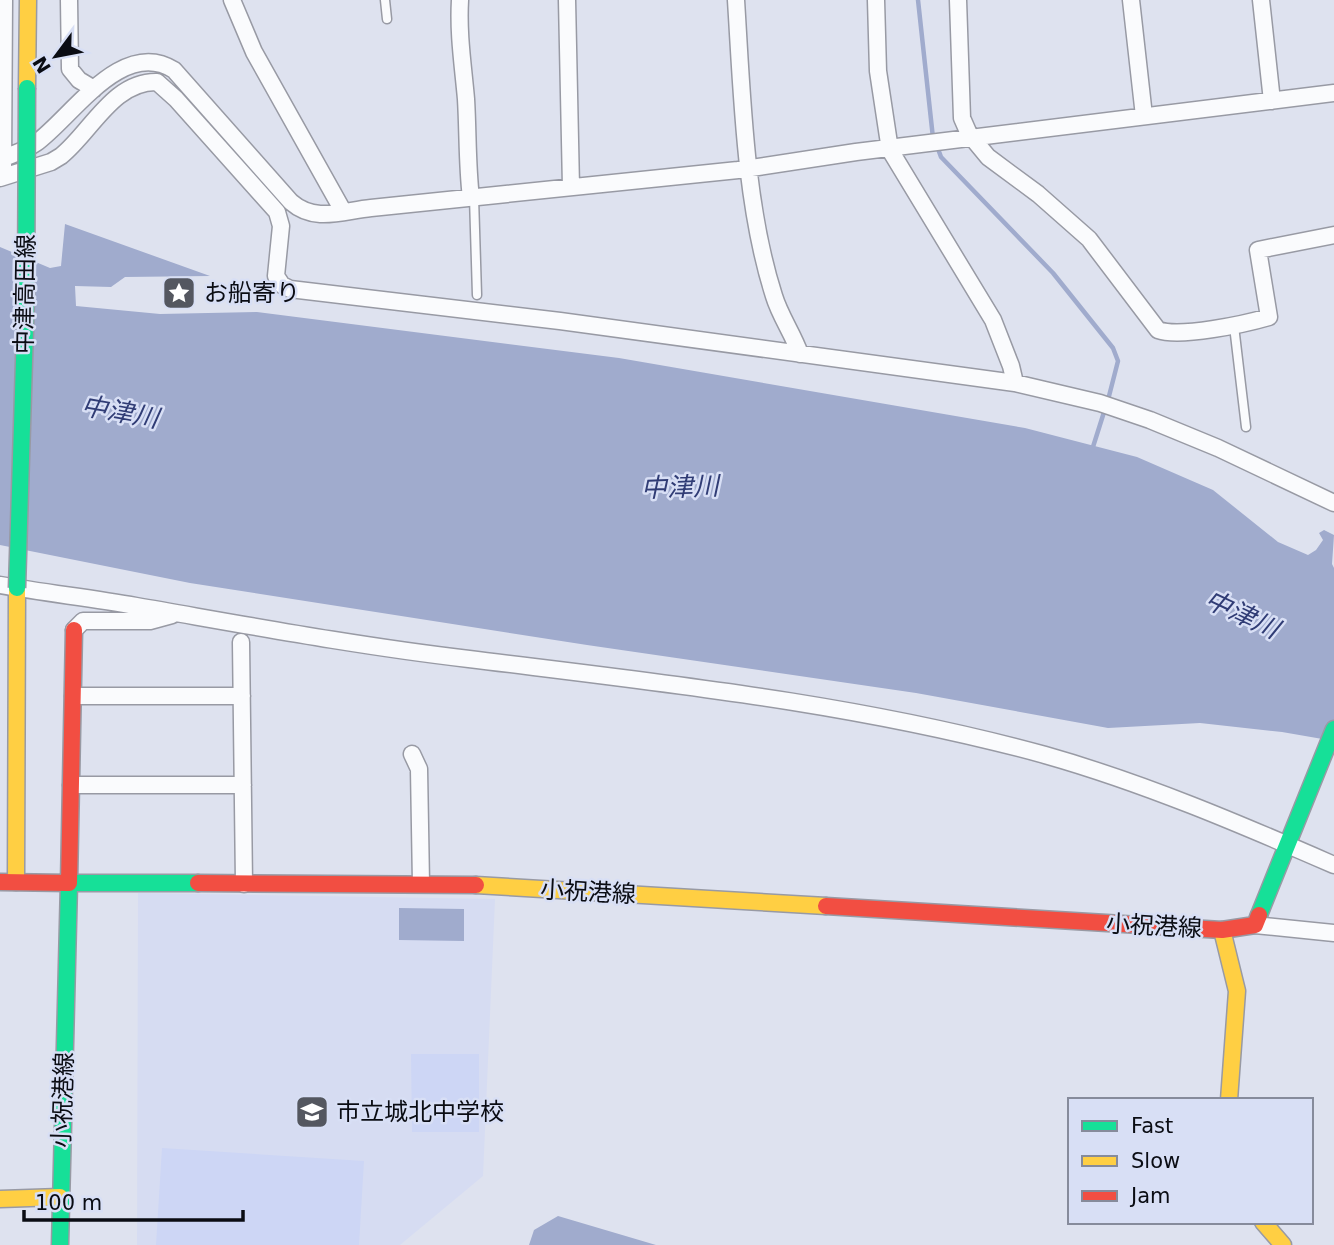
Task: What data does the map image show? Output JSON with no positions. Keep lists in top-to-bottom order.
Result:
{
  "streets": {
    "main road": ["中津高田線", "小祝港線"]
  },
  "water": ["中津川"],
  "places": {
    "place": ["お船寄り"],
    "school or university": ["市立城北中学校"]
  },
  "legend": ["Fast", "Slow", "Jam"],
  "scale_bar": "100 m",
  "north": "bottom left"
}
